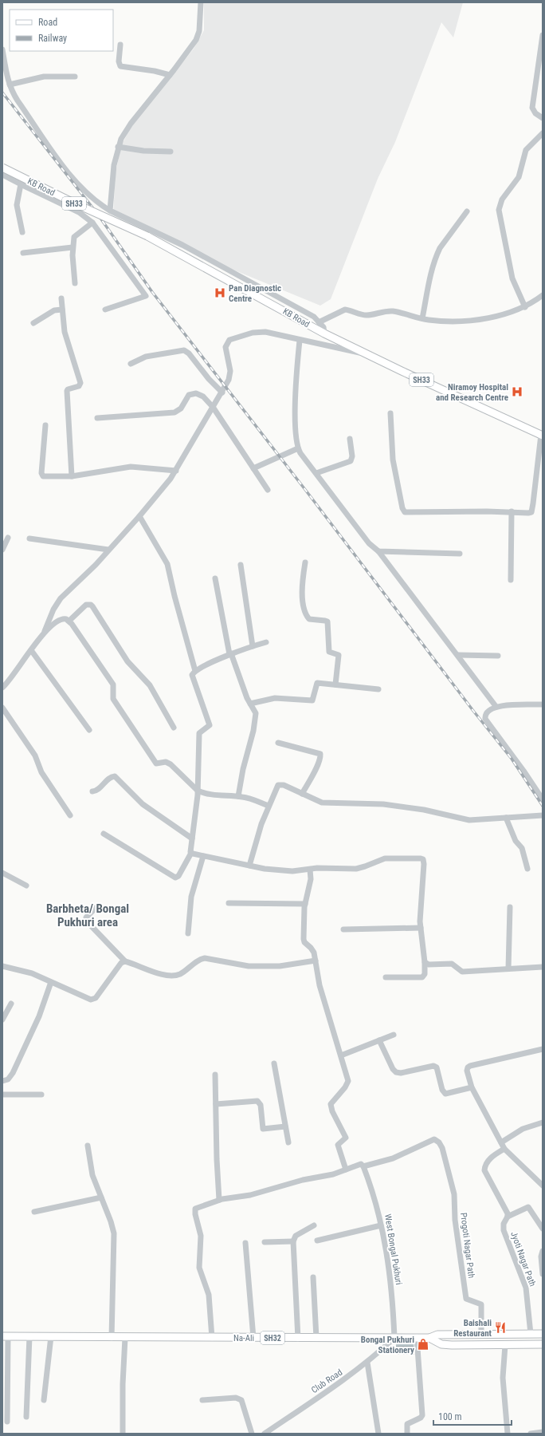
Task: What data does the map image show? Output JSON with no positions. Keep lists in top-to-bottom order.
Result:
{
  "streets": {
    "main road": [
      "KB Road",
      "SH33",
      "Na-Ali",
      "SH32"
    ],
    "street": [
      "Progoti Nagar Path",
      "West Bongal Pukhuri",
      "Jyoti Nagar Path",
      "Club Road"
    ]
  },
  "crossings": [
    ["Progoti Nagar Path", "West Bongal Pukhuri"],
    ["Progoti Nagar Path", "Na-Ali"],
    ["West Bongal Pukhuri", "Na-Ali"],
    ["West Bongal Pukhuri", "Club Road"],
    ["Jyoti Nagar Path", "Na-Ali"],
    ["Na-Ali", "Club Road"]
  ],
  "districts": ["Barbheta/ Bongal Pukhuri area"],
  "places": {
    "hospital": ["Pan Diagnostic Centre", "Niramoy Hospital and Research Centre"],
    "restaurant": ["Baishali Restaurant"],
    "shop": ["Bongal Pukhuri Stationery"]
  },
  "legend": ["Road", "Railway"],
  "scale_bar": "100 m"
}
